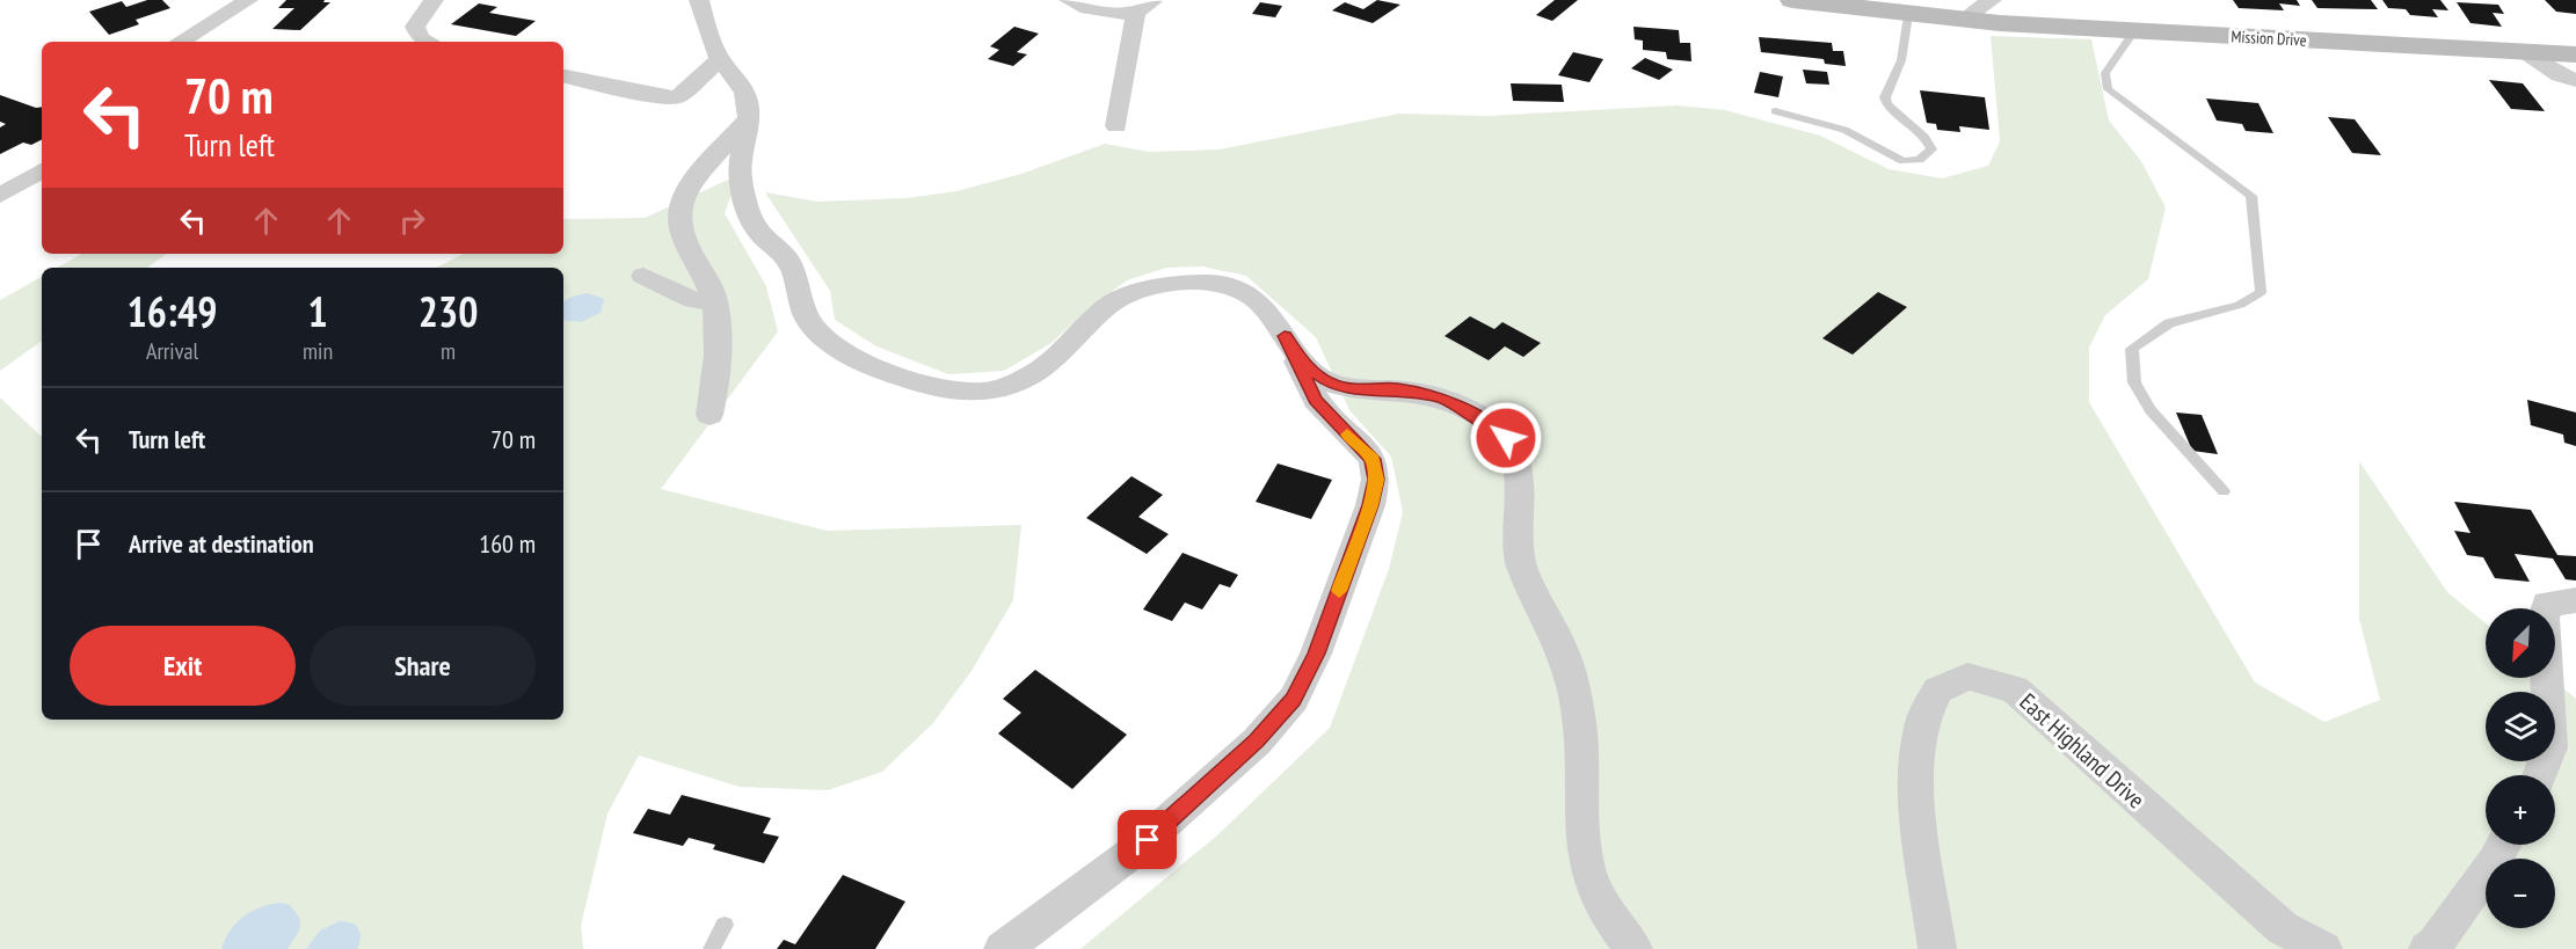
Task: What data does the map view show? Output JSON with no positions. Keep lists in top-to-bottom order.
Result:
{
  "streets": {
    "street": ["Mission Drive", "East Highland Drive"]
  },
  "north": "bottom left",
  "page": {
    "turn": ["70 m", "Turn left"],
    "eta": [
      "16:49",
      "Arrival",
      "1",
      "min",
      "230",
      "m"
    ],
    "list": [
      {
        "name": "Turn left",
        "value": "70 m"
      },
      {
        "name": "Arrive at destination",
        "value": "160 m"
      }
    ],
    "map_buttons": ["+", "−"],
    "buttons": ["Exit", "Share"]
  }
}
